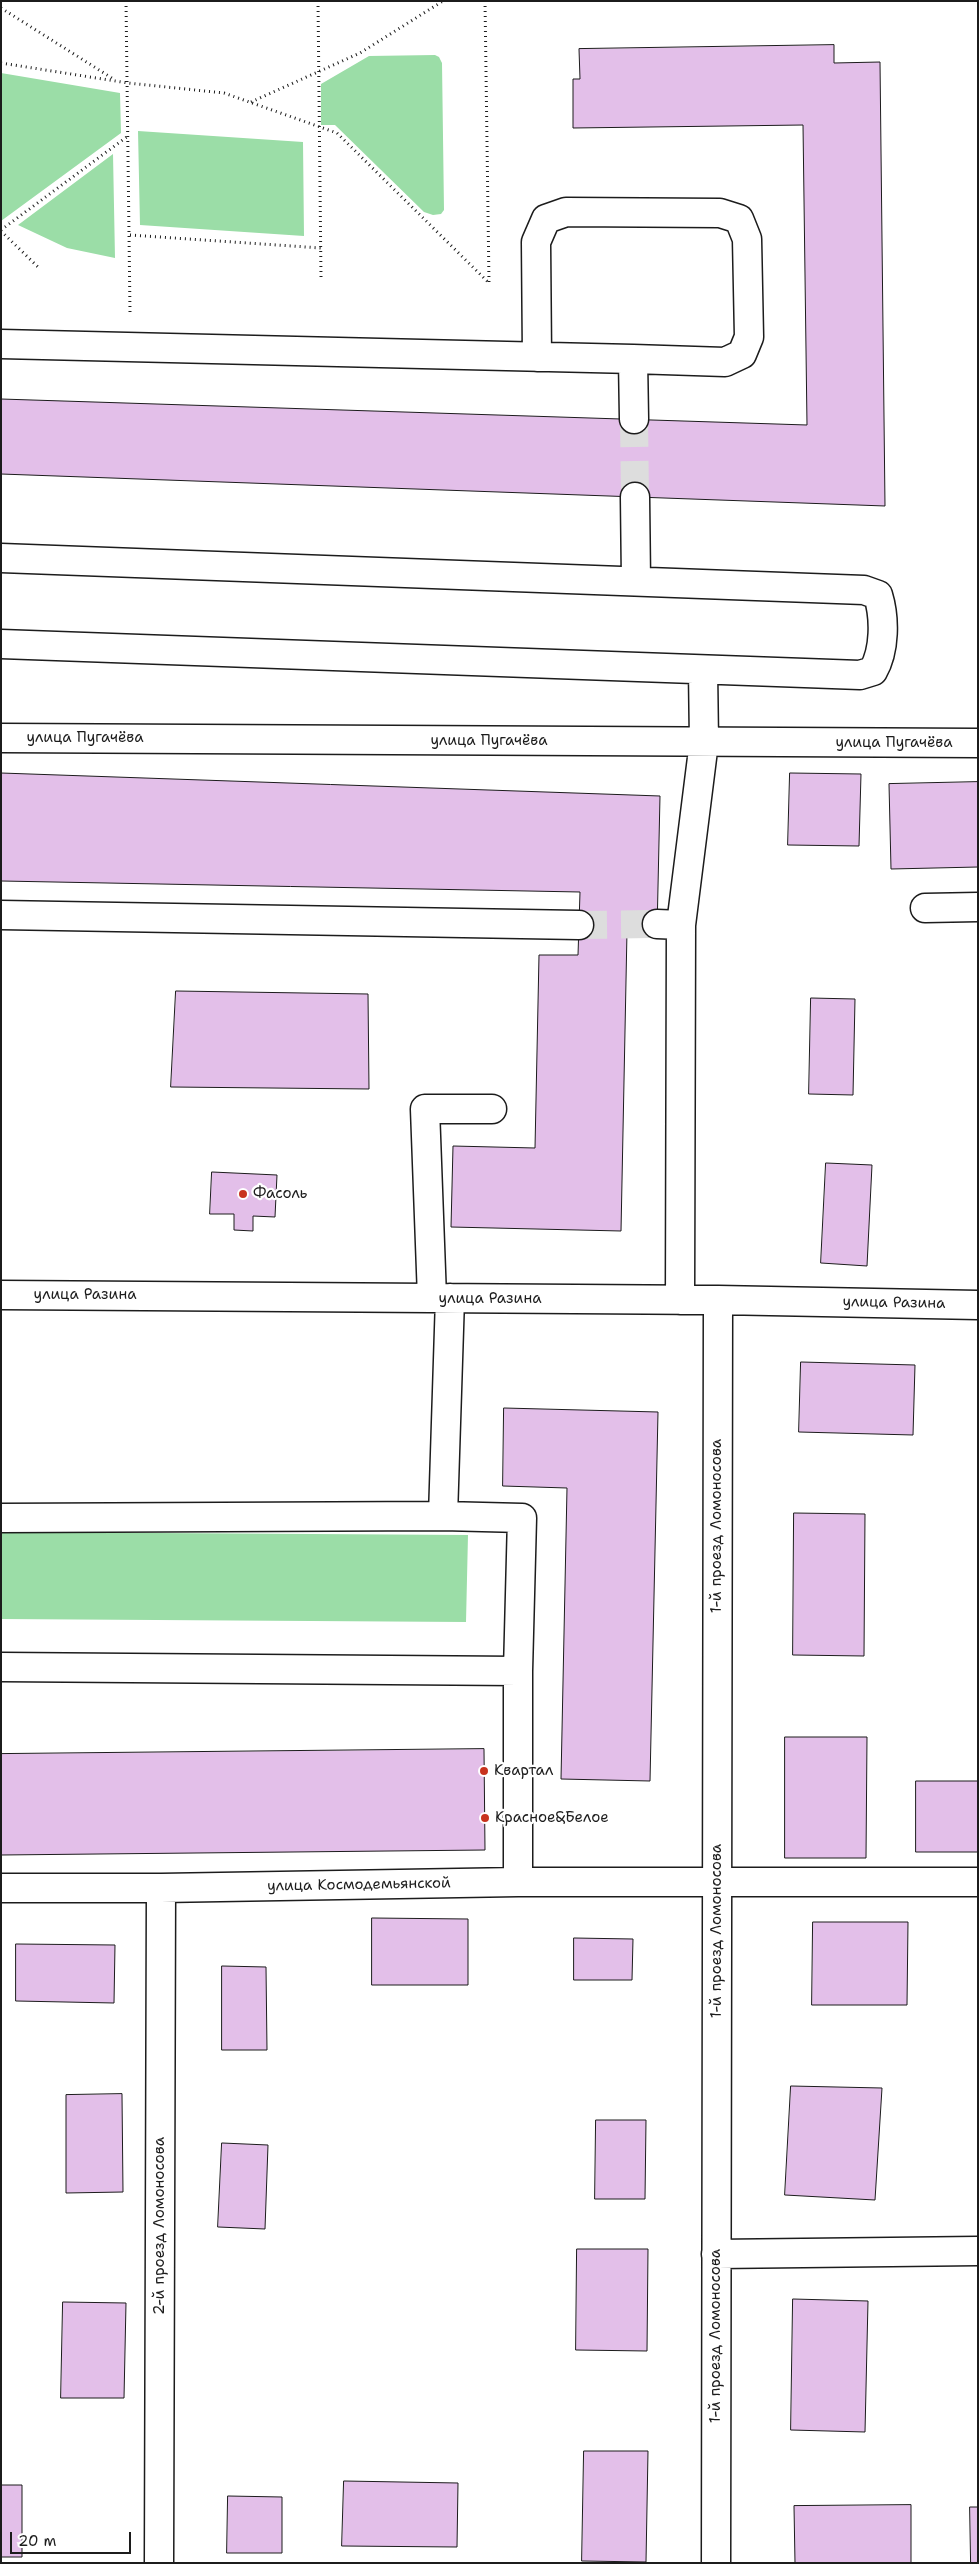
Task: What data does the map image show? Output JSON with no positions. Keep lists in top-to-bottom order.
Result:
{
  "streets": {
    "street": [
      "улица Пугачёва",
      "улица Разина",
      "1-й проезд Ломоносова",
      "улица Космодемьянской",
      "2-й проезд Ломоносова"
    ]
  },
  "crossings": [
    ["улица Разина", "1-й проезд Ломоносова"],
    ["1-й проезд Ломоносова", "улица Космодемьянской"],
    ["улица Космодемьянской", "2-й проезд Ломоносова"]
  ],
  "places": ["Фасоль", "Квартал", "Красное&Белое"],
  "scale_bar": "20 m"
}
